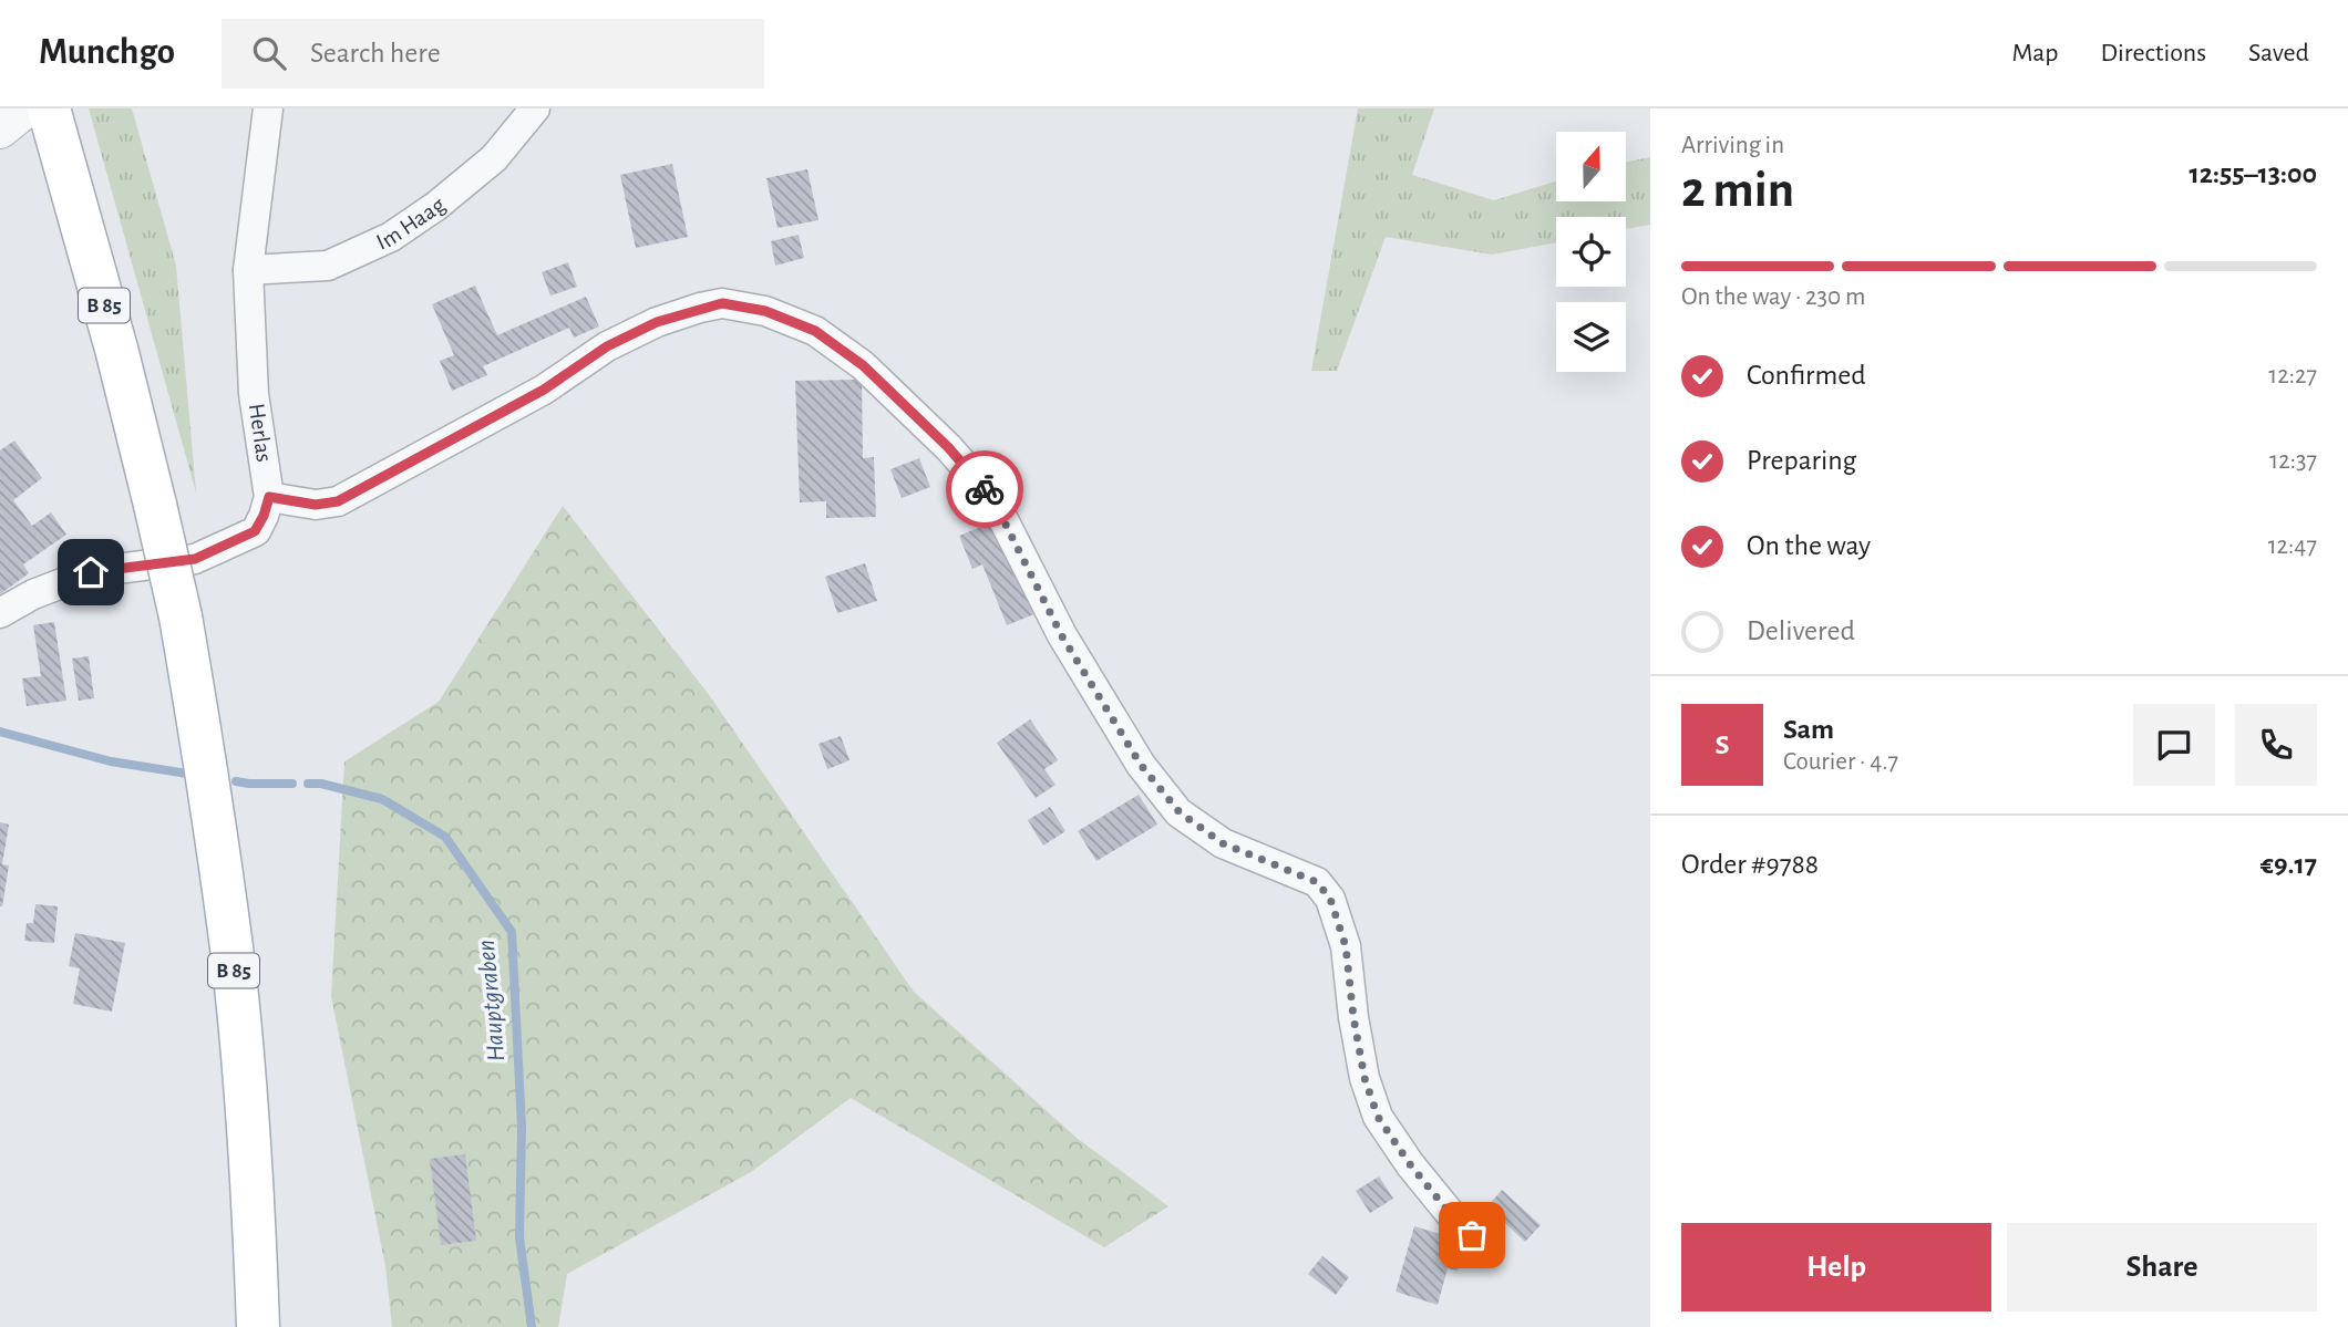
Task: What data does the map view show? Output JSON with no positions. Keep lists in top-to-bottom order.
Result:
{
  "streets": {
    "main road": ["B 85"],
    "street": ["Im Haag", "Herlas"]
  },
  "crossings": [
    ["Im Haag", "Herlas"]
  ],
  "water": ["Hauptgraben"],
  "north": "top",
  "page": {
    "header": "Munchgo",
    "search": "Search here",
    "nav": ["Map", "Directions", "Saved"],
    "heading": ["2 min", "Arriving in", "12:55–13:00"],
    "panel": [
      "Sam",
      "Courier · 4.7",
      "Order #9788",
      "€9.17"
    ],
    "bar": "On the way · 230 m",
    "list": [
      ["Confirmed", "12:27"],
      ["Preparing", "12:37"],
      ["On the way", "12:47"],
      "Delivered"
    ],
    "round": "S",
    "buttons": ["Help", "Share"]
  }
}
